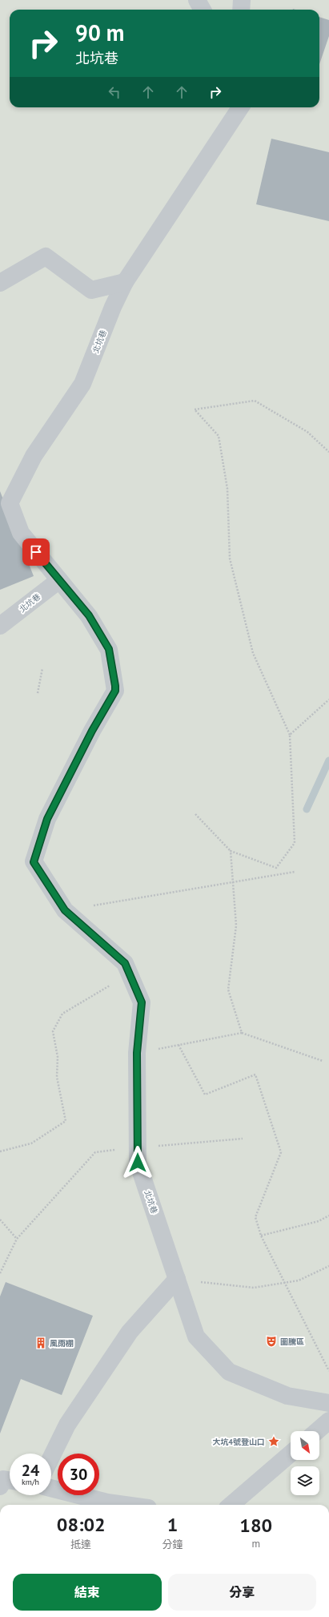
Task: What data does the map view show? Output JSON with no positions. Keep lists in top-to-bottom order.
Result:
{
  "streets": {
    "street": ["北坑巷"]
  },
  "places": {
    "theatre": ["圖騰區"],
    "building": ["風雨棚"],
    "place": ["大坑4號登山口"]
  },
  "north": "bottom right",
  "page": {
    "turn": ["90 m", "北坑巷"],
    "speed": "24 km/h",
    "limit": "30",
    "eta": [
      "08:02",
      "抵達",
      "1",
      "分鐘",
      "180",
      "m"
    ],
    "buttons": ["結束", "分享"]
  }
}
